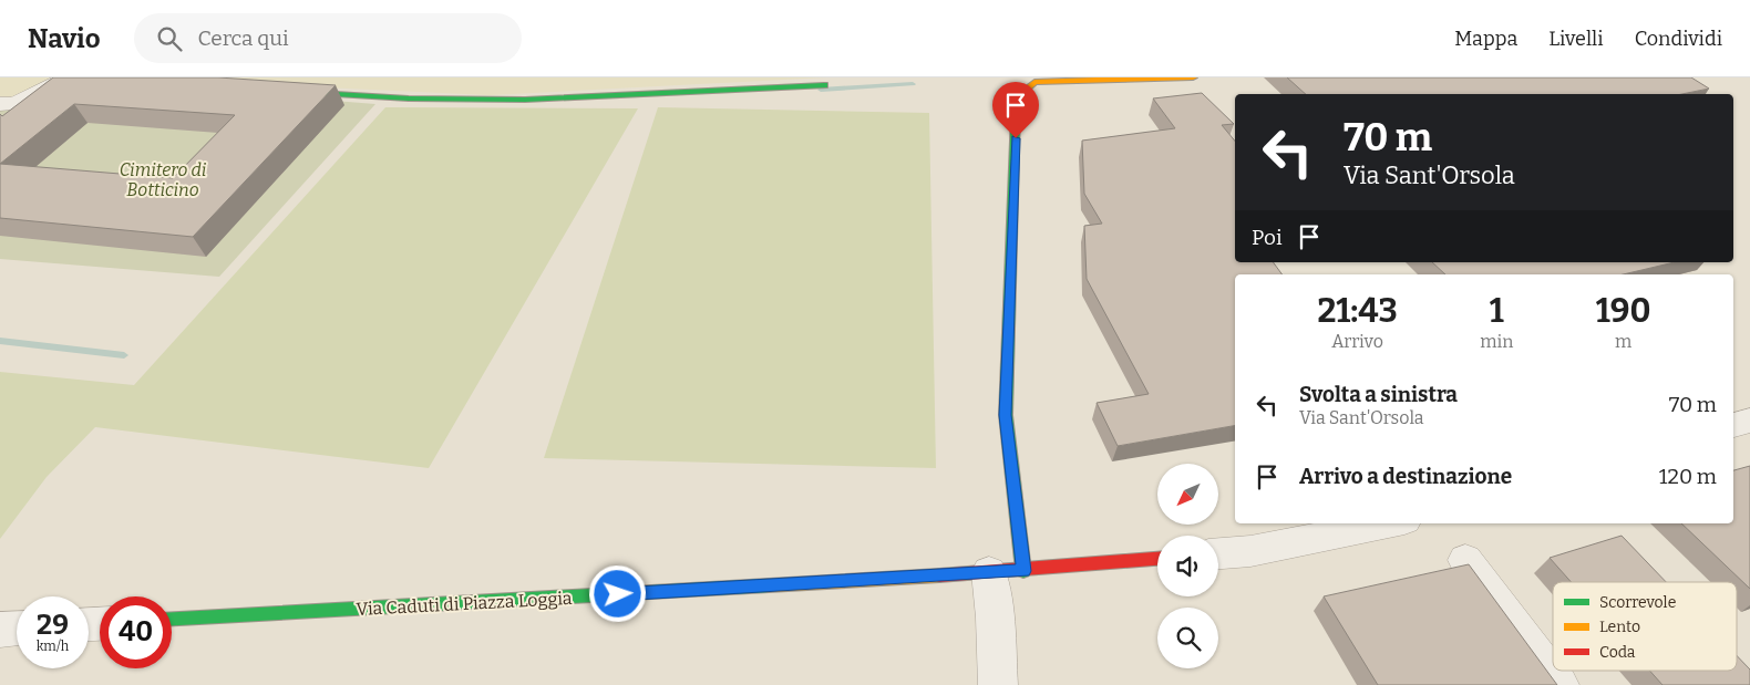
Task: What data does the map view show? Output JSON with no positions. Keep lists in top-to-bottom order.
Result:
{
  "streets": {
    "street": ["Via Caduti di Piazza Loggia"]
  },
  "parks": ["Cimitero di Botticino"],
  "legend": ["Scorrevole", "Lento", "Coda"],
  "north": "bottom left",
  "page": {
    "header": "Navio",
    "search": "Cerca qui",
    "nav": ["Mappa", "Livelli", "Condividi"],
    "turn": ["70 m", "Via Sant'Orsola"],
    "then": "Poi",
    "eta": [
      "21:43",
      "Arrivo",
      "1",
      "min",
      "190",
      "m"
    ],
    "list": [
      {
        "name": "Svolta a sinistra",
        "note": "Via Sant'Orsola",
        "value": "70 m"
      },
      {
        "name": "Arrivo a destinazione",
        "value": "120 m"
      }
    ],
    "speed": "29 km/h",
    "limit": "40"
  }
}
